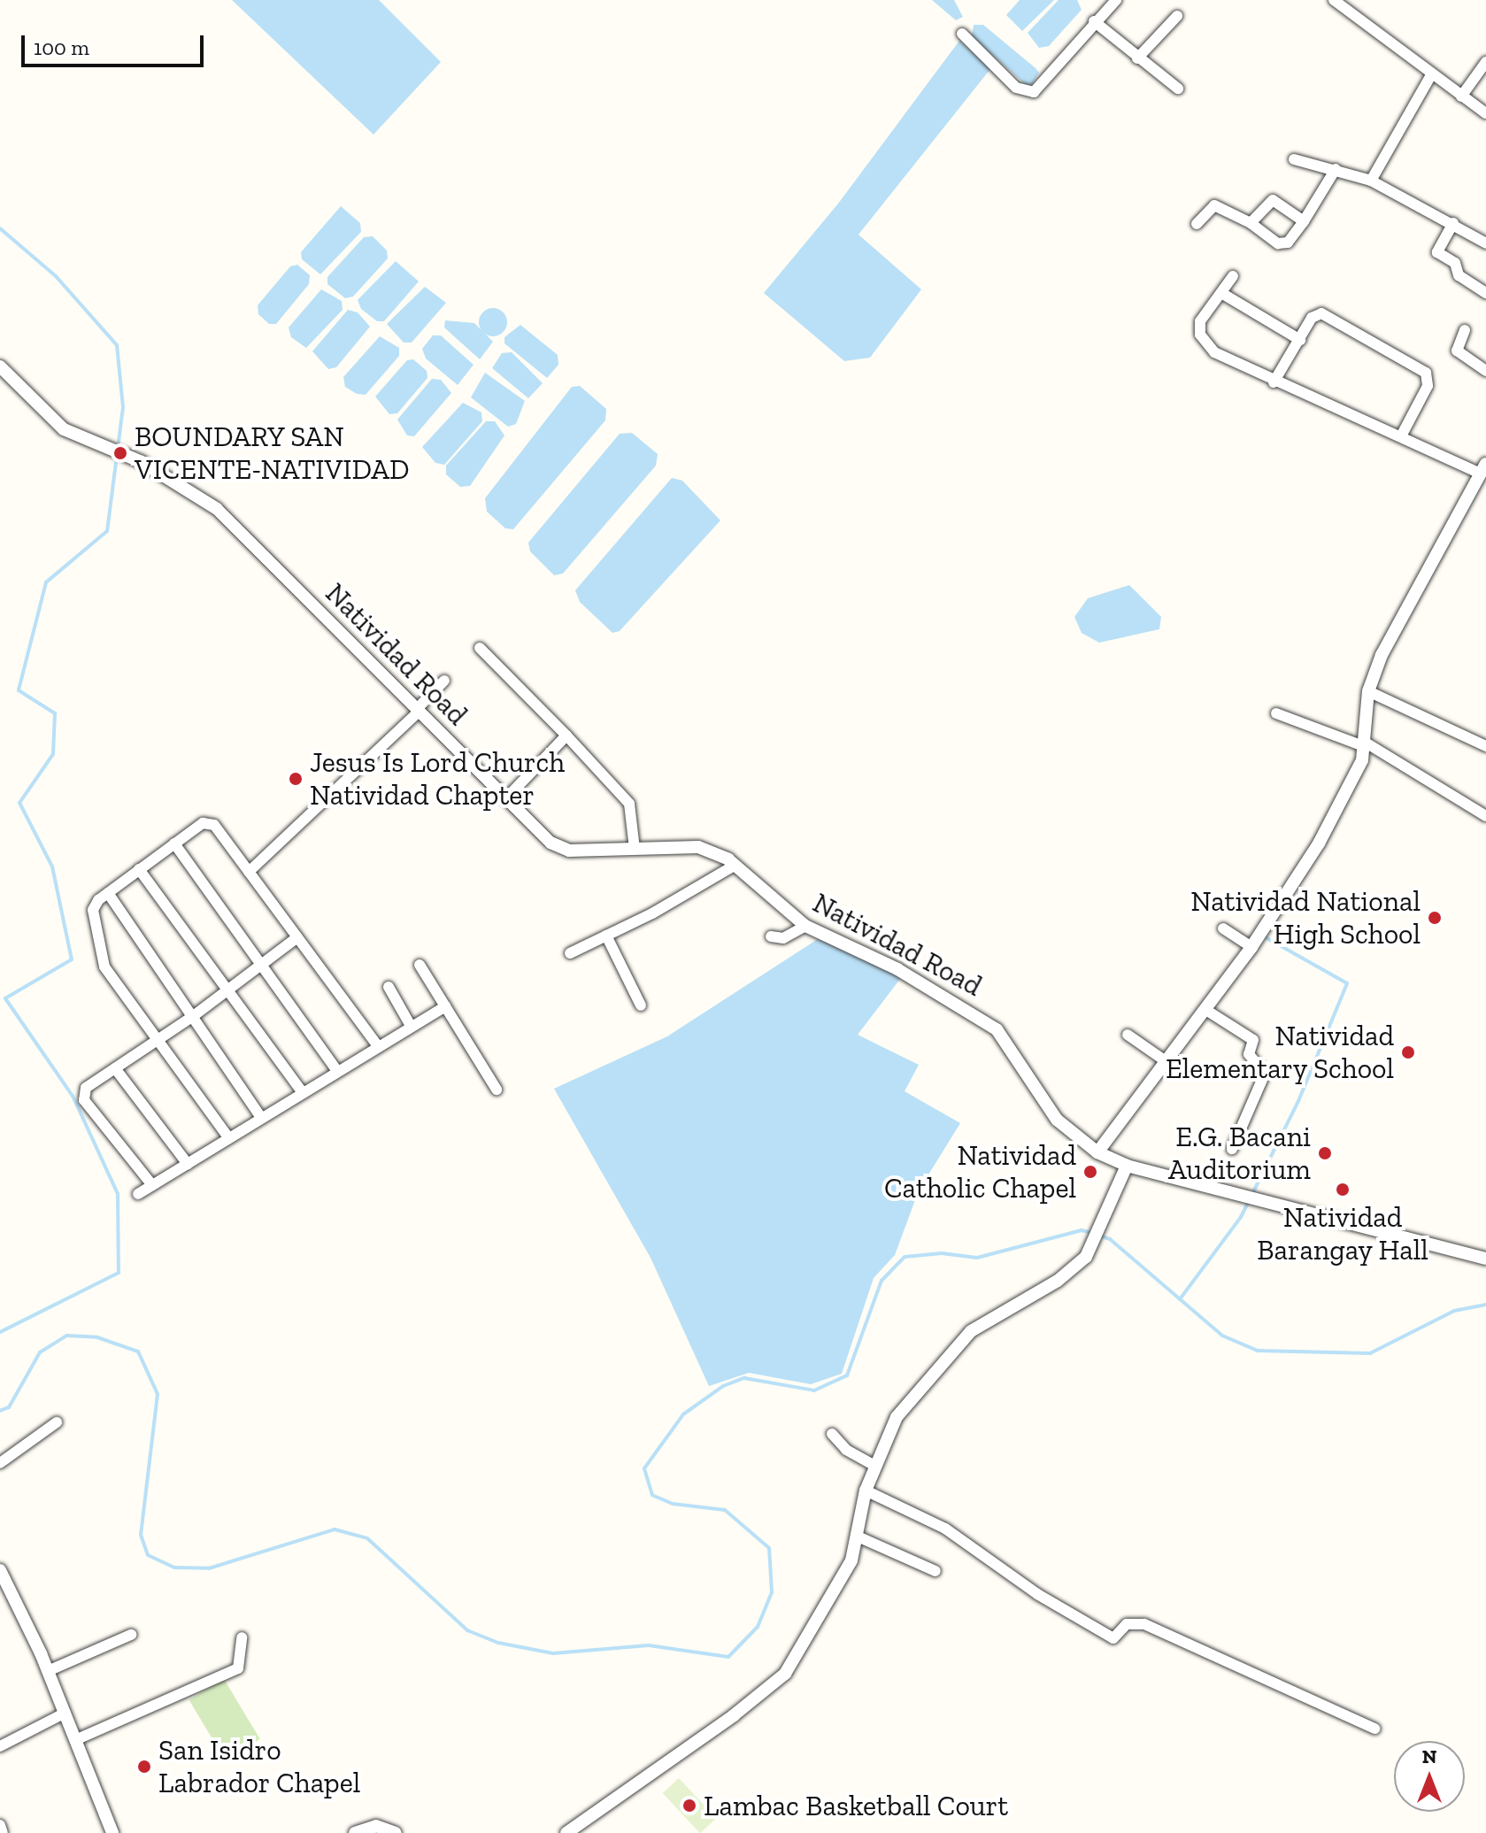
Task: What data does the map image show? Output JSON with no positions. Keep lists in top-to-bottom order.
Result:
{
  "streets": {
    "street": ["Natividad Road"]
  },
  "places": [
    "BOUNDARY SAN VICENTE-NATIVIDAD",
    "Jesus Is Lord Church Natividad Chapter",
    "Natividad National High School",
    "Natividad Elementary School",
    "E.G. Bacani Auditorium",
    "Natividad Catholic Chapel",
    "Natividad Barangay Hall",
    "San Isidro Labrador Chapel",
    "Lambac Basketball Court"
  ],
  "scale_bar": "100 m",
  "north": "top"
}
